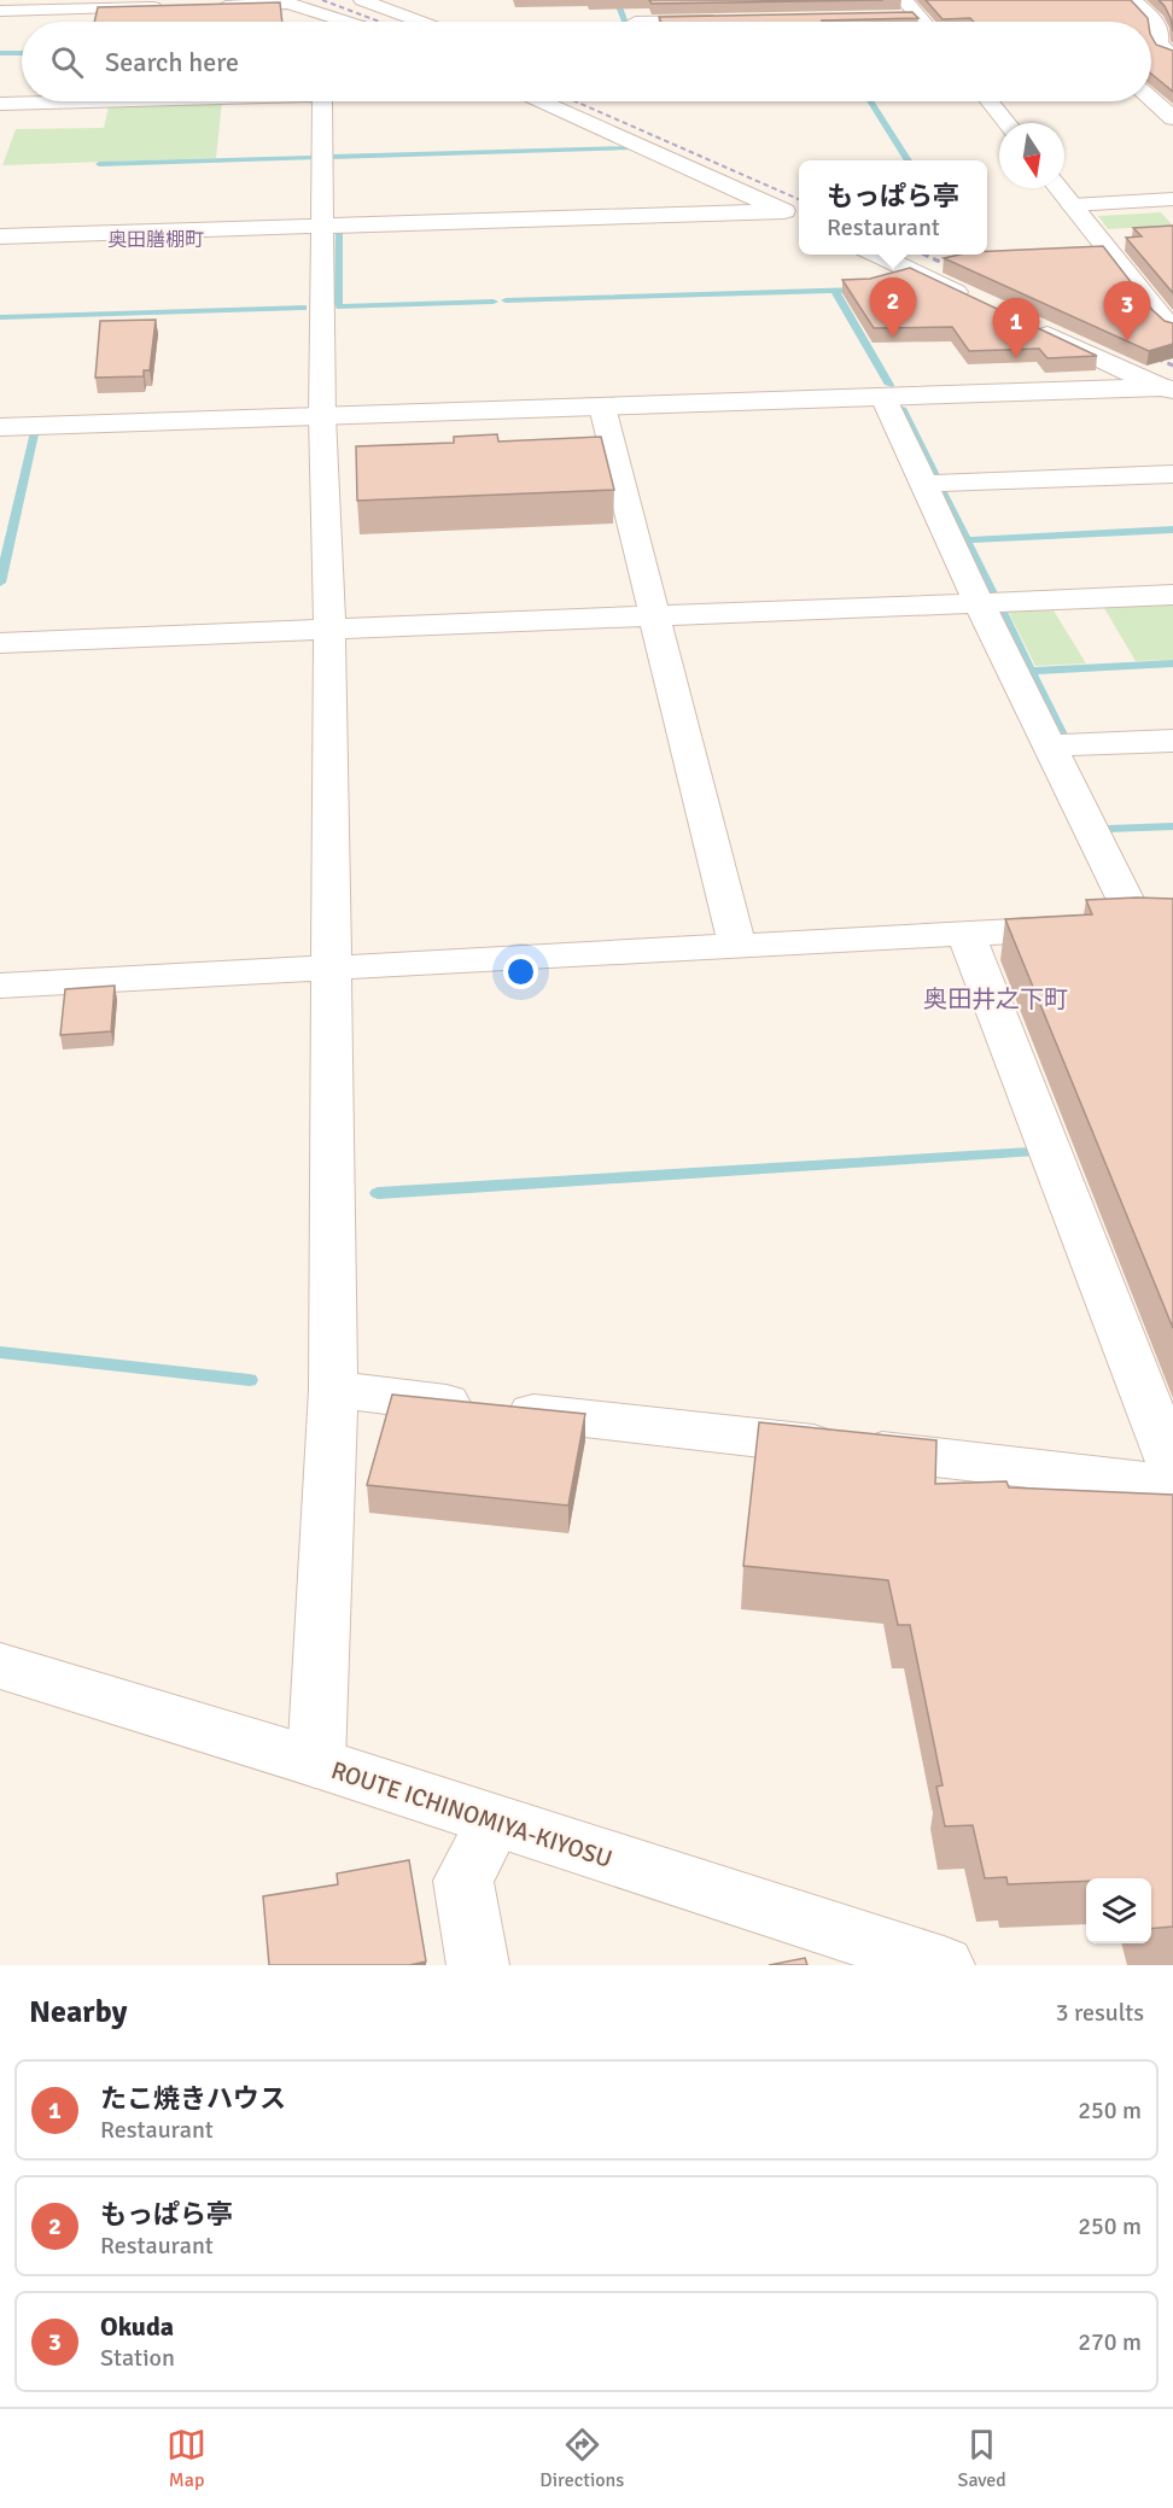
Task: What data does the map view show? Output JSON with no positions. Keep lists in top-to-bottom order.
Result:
{
  "streets": {
    "street": ["ROUTE ICHINOMIYA-KIYOSU"]
  },
  "districts": ["奥田膳棚町", "奥田井之下町"],
  "north": "bottom",
  "page": {
    "search": "Search here",
    "popup": ["もっぱら亭", "Restaurant"],
    "pins": ["2", "3", "1"],
    "heading": ["Nearby", "3 results"],
    "list": [
      {
        "mark": "1",
        "name": "たこ焼きハウス",
        "note": "Restaurant",
        "value": "250 m"
      },
      {
        "mark": "2",
        "name": "もっぱら亭",
        "note": "Restaurant",
        "value": "250 m"
      },
      {
        "mark": "3",
        "name": "Okuda",
        "note": "Station",
        "value": "270 m"
      }
    ],
    "nav": ["Map", "Directions", "Saved"]
  }
}
